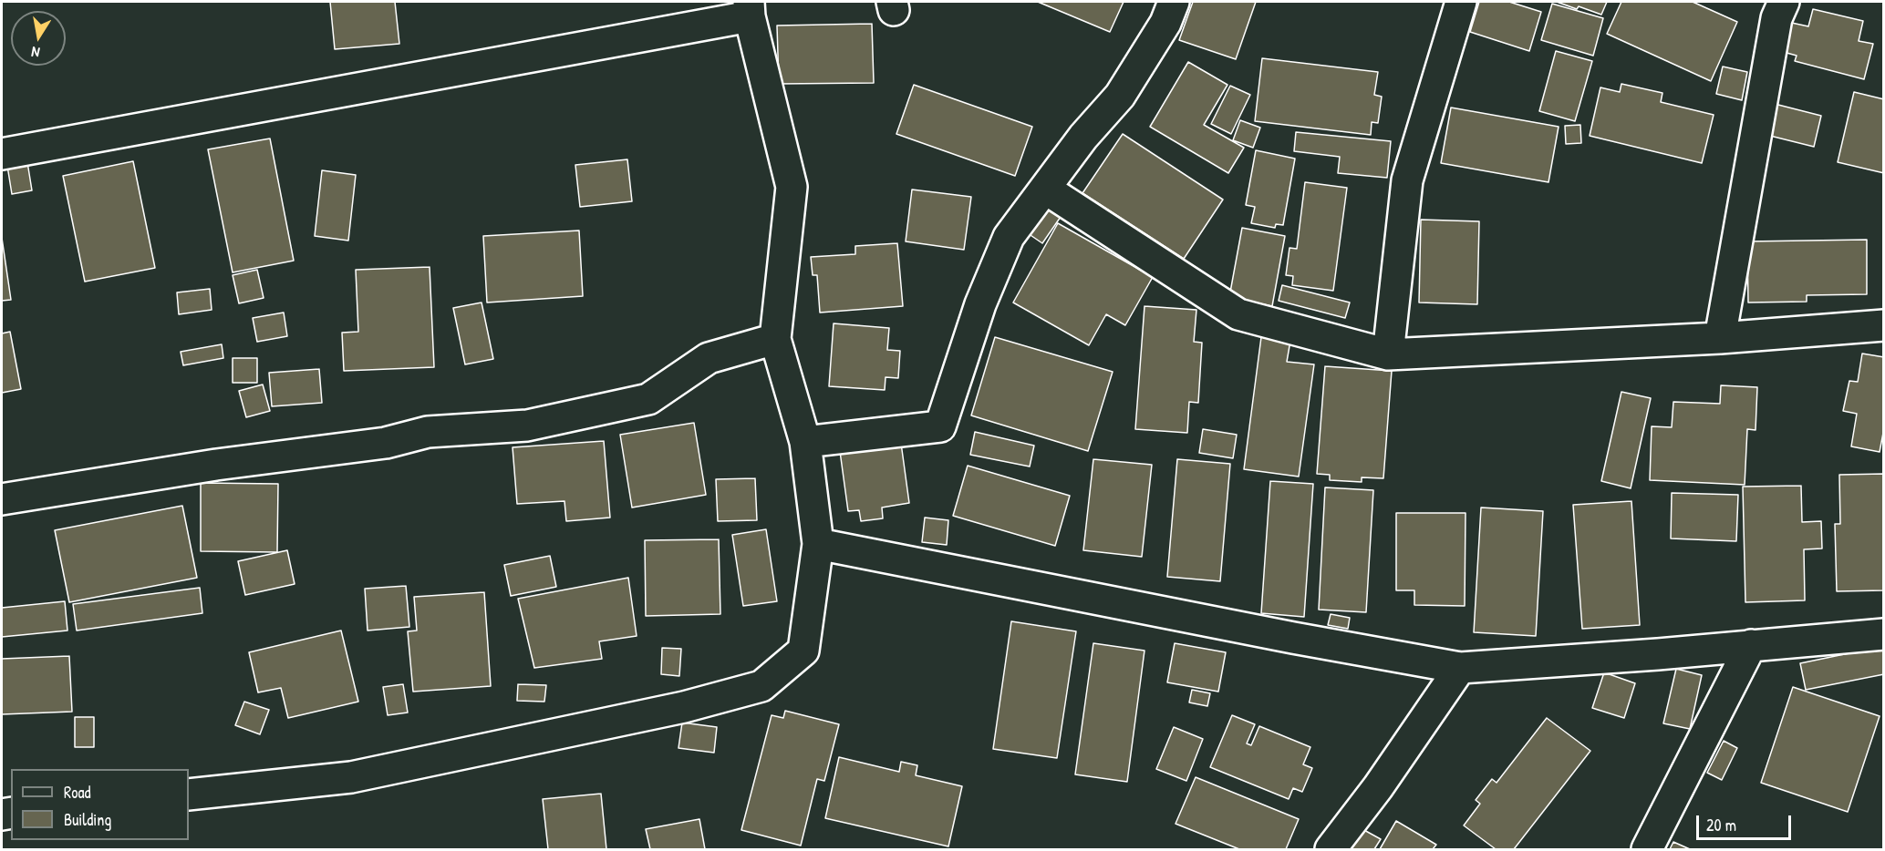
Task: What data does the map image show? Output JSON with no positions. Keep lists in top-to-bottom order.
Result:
{
  "legend": ["Road", "Building"],
  "scale_bar": "20 m",
  "north": "bottom"
}
